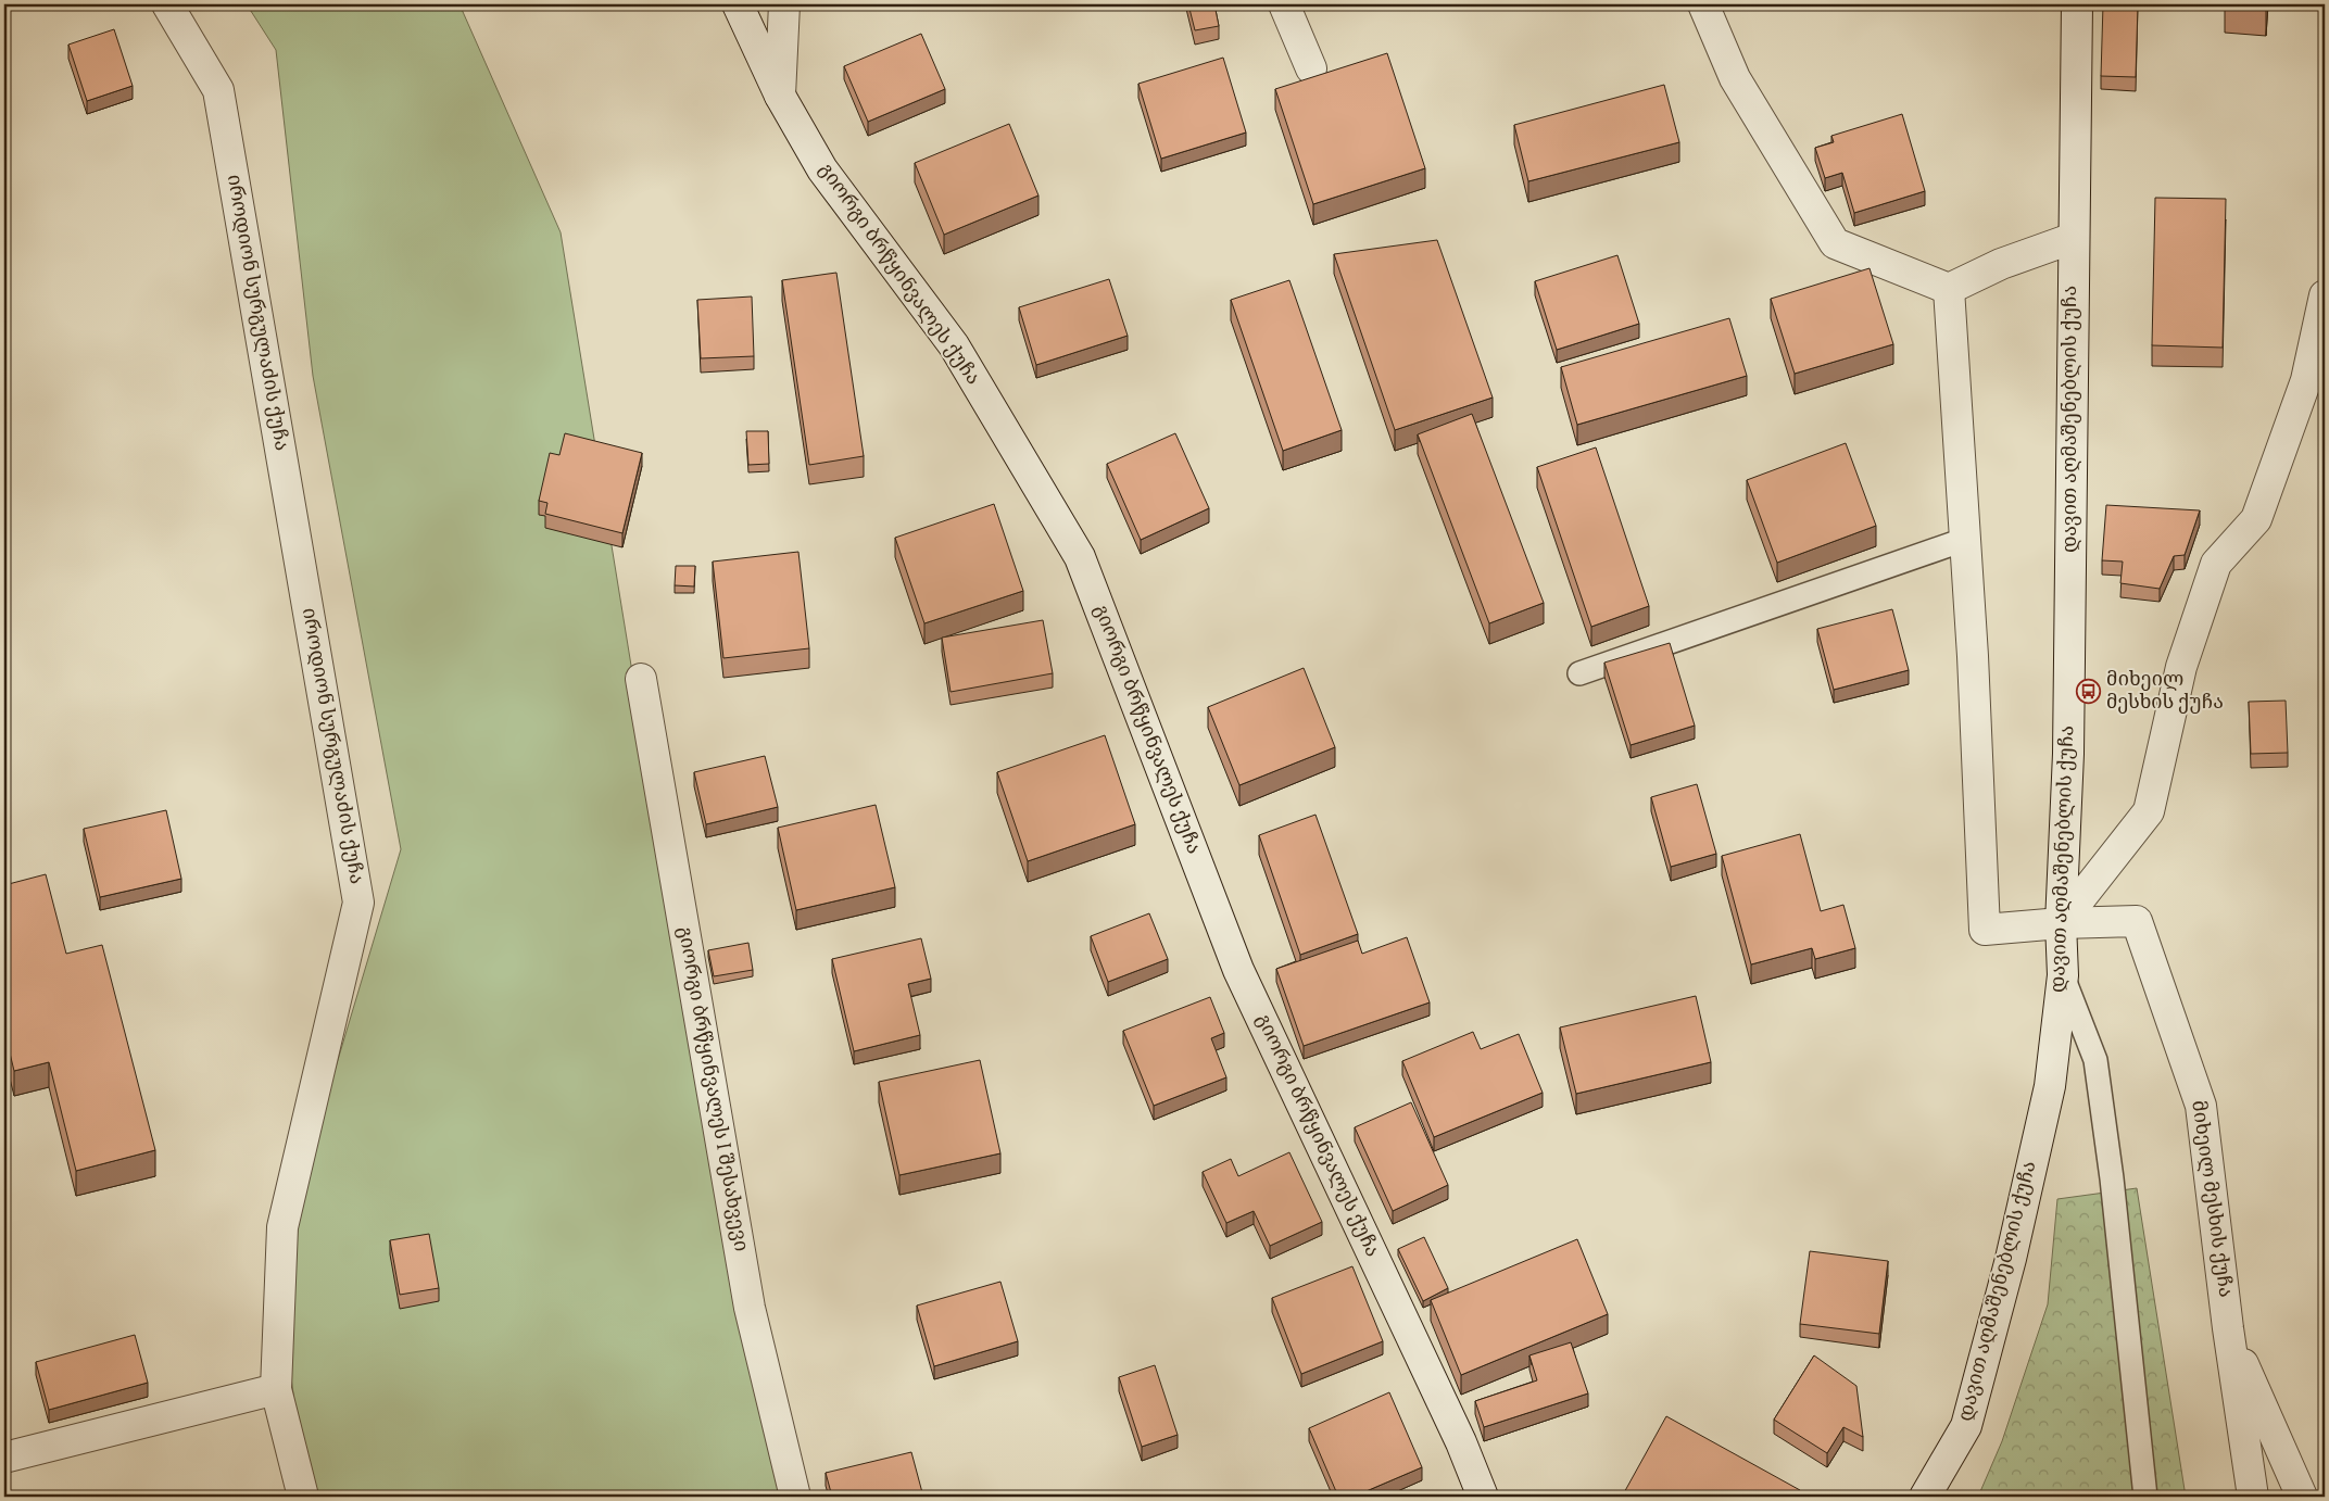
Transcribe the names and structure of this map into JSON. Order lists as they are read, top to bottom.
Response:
{
  "streets": {
    "street": [
      "გიორგი ბრწყინვალეს ქუჩა",
      "იროდიონ სურგულაძის ქუჩა",
      "დავით აღმაშენებლის ქუჩა",
      "გიორგი ბრწყინვალეს I შესახვევი",
      "მიხეილ მესხის ქუჩა"
    ]
  },
  "crossings": [
    ["დავით აღმაშენებლის ქუჩა", "მიხეილ მესხის ქუჩა"]
  ],
  "places": {
    "bus stop": ["მიხეილ მესხის ქუჩა"]
  }
}
